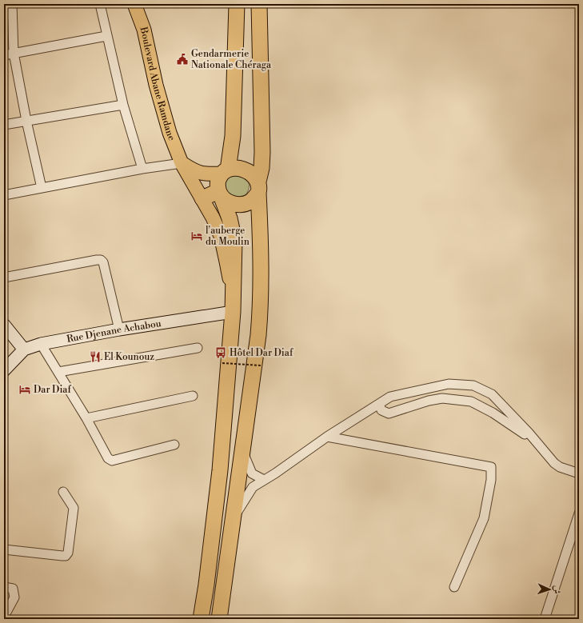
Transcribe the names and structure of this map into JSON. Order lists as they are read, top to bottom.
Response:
{
  "streets": {
    "main road": ["Boulevard Abane Ramdane", "Rue Djenane Achabou"]
  },
  "crossings": [
    ["Boulevard Abane Ramdane", "Rue Djenane Achabou"]
  ],
  "places": {
    "public building": ["Gendarmerie Nationale Chéraga"],
    "hotel": ["l'auberge du Moulin", "Dar Diaf"],
    "bus stop": ["Hôtel Dar Diaf"],
    "restaurant": ["El Kounouz"]
  },
  "north": "right"
}
